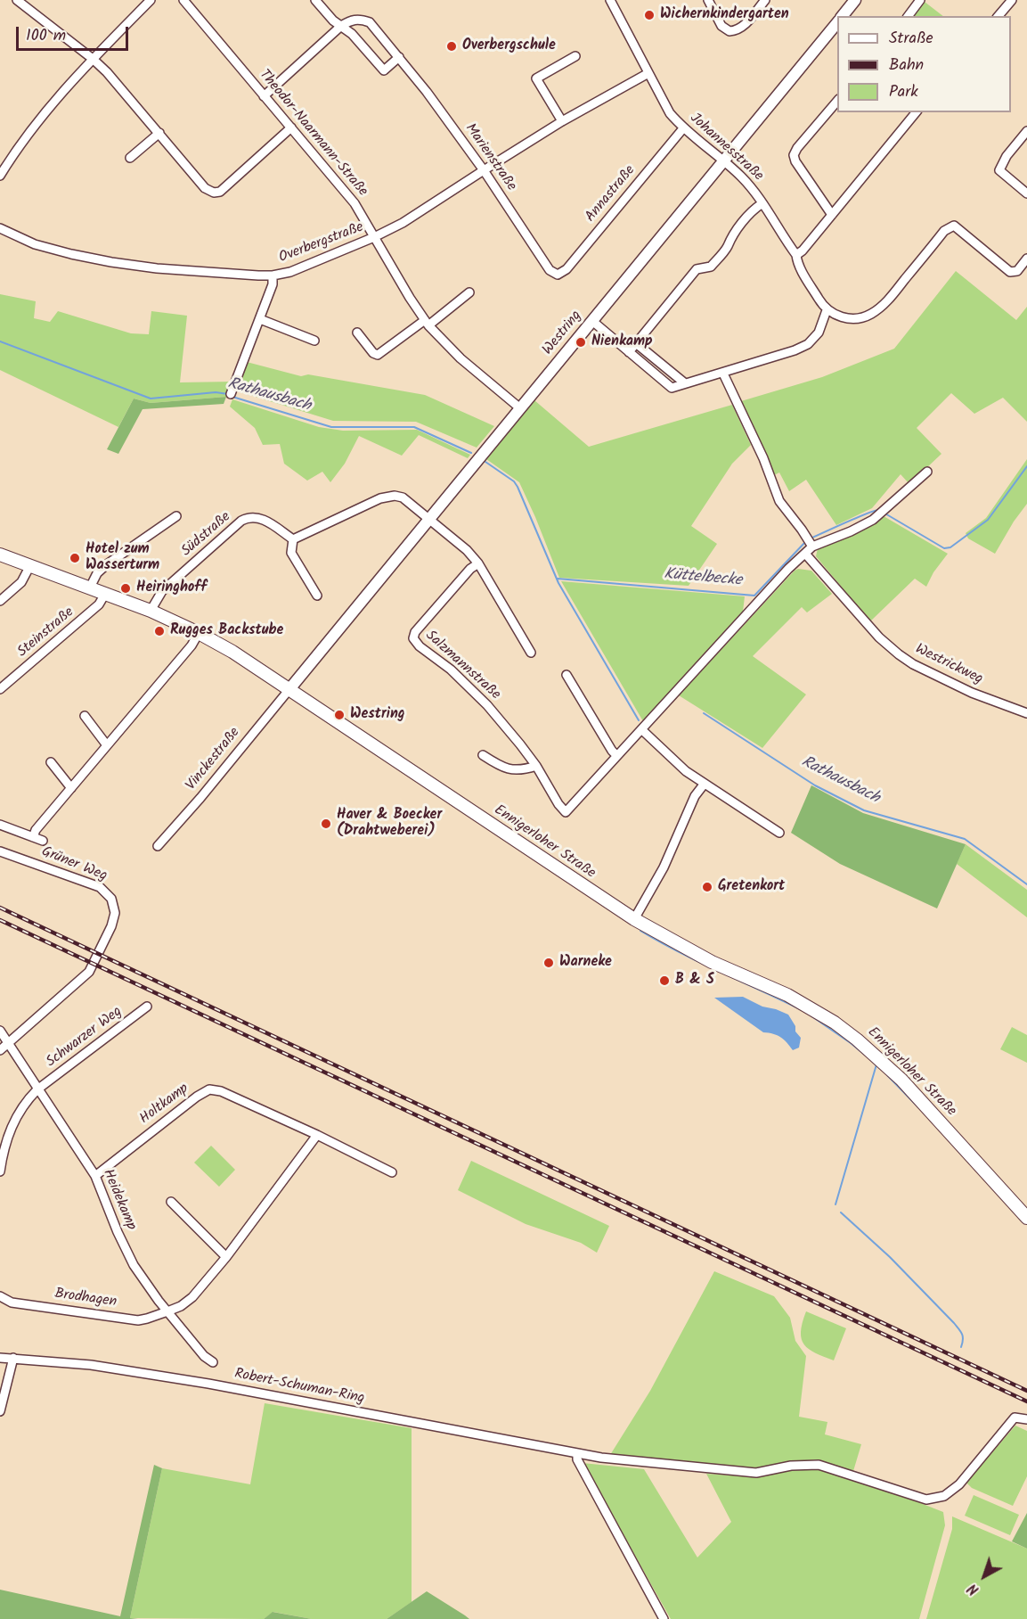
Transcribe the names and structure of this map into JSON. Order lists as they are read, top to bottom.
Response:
{
  "streets": {
    "main road": ["Ennigerloher Straße"],
    "street": [
      "Theodor-Naarmann-Straße",
      "Johannesstraße",
      "Marienstraße",
      "Annastraße",
      "Overbergstraße",
      "Westring",
      "Südstraße",
      "Steinstraße",
      "Westrickweg",
      "Salzmannstraße",
      "Vinckestraße",
      "Grüner Weg",
      "Schwarzer Weg",
      "Holtkamp",
      "Heidekamp",
      "Brodhagen",
      "Robert-Schuman-Ring"
    ]
  },
  "crossings": [
    ["Theodor-Naarmann-Straße", "Overbergstraße"],
    ["Theodor-Naarmann-Straße", "Westring"],
    ["Johannesstraße", "Annastraße"],
    ["Johannesstraße", "Overbergstraße"],
    ["Johannesstraße", "Westring"],
    ["Marienstraße", "Annastraße"],
    ["Marienstraße", "Overbergstraße"],
    ["Westring", "Vinckestraße"],
    ["Westring", "Ennigerloher Straße"],
    ["Südstraße", "Ennigerloher Straße"],
    ["Steinstraße", "Ennigerloher Straße"],
    ["Vinckestraße", "Ennigerloher Straße"],
    ["Grüner Weg", "Heidekamp"],
    ["Schwarzer Weg", "Heidekamp"],
    ["Holtkamp", "Heidekamp"],
    ["Heidekamp", "Brodhagen"]
  ],
  "water": ["Rathausbach", "Küttelbecke"],
  "places": [
    "Wichernkindergarten",
    "Overbergschule",
    "Nienkamp",
    "Hotel zum Wasserturm",
    "Heiringhoff",
    "Rugges Backstube",
    "Westring",
    "Haver & Boecker (Drahtweberei)",
    "Gretenkort",
    "Warneke",
    "B & S"
  ],
  "legend": ["Straße", "Bahn", "Park"],
  "scale_bar": "100 m",
  "north": "bottom left"
}
